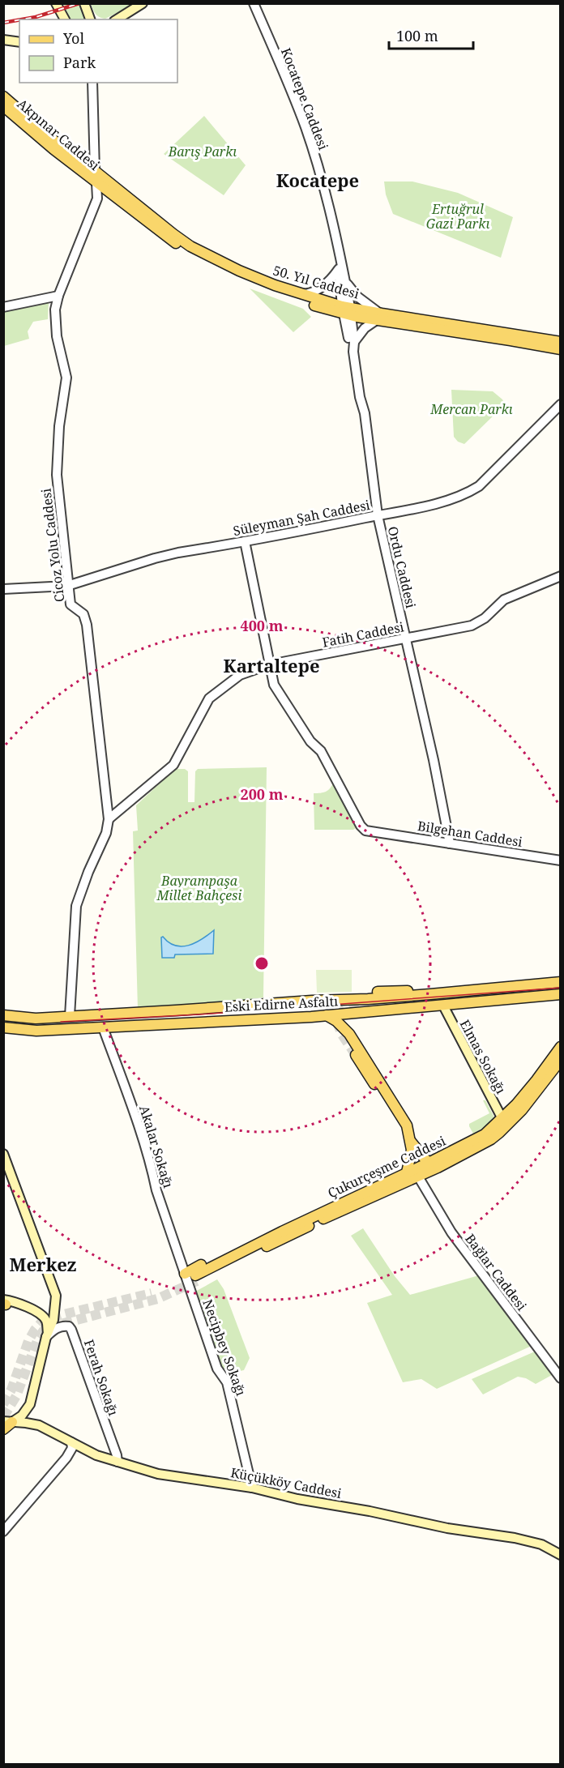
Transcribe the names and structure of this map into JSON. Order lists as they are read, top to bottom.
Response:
{
  "streets": {
    "main road": [
      "Akpınar Caddesi",
      "50. Yıl Caddesi",
      "Eski Edirne Asfaltı",
      "Elmas Sokağı",
      "Çukurçeşme Caddesi",
      "Küçükköy Caddesi"
    ],
    "street": [
      "Kocatepe Caddesi",
      "Süleyman Şah Caddesi",
      "Cicoz Yolu Caddesi",
      "Ordu Caddesi",
      "Fatih Caddesi",
      "Bilgehan Caddesi",
      "Akalar Sokağı",
      "Bağlar Caddesi",
      "Necipbey Sokağı",
      "Ferah Sokağı"
    ]
  },
  "crossings": [
    ["Kocatepe Caddesi", "50. Yıl Caddesi"],
    ["Kocatepe Caddesi", "Ordu Caddesi"],
    ["Akpınar Caddesi", "50. Yıl Caddesi"],
    ["Akpınar Caddesi", "Cicoz Yolu Caddesi"],
    ["50. Yıl Caddesi", "Cicoz Yolu Caddesi"],
    ["50. Yıl Caddesi", "Ordu Caddesi"],
    ["Süleyman Şah Caddesi", "Cicoz Yolu Caddesi"],
    ["Süleyman Şah Caddesi", "Ordu Caddesi"],
    ["Cicoz Yolu Caddesi", "Fatih Caddesi"],
    ["Cicoz Yolu Caddesi", "Eski Edirne Asfaltı"],
    ["Ordu Caddesi", "Fatih Caddesi"],
    ["Ordu Caddesi", "Bilgehan Caddesi"],
    ["Fatih Caddesi", "Bilgehan Caddesi"],
    ["Eski Edirne Asfaltı", "Elmas Sokağı"],
    ["Eski Edirne Asfaltı", "Akalar Sokağı"],
    ["Elmas Sokağı", "Çukurçeşme Caddesi"],
    ["Akalar Sokağı", "Necipbey Sokağı"],
    ["Çukurçeşme Caddesi", "Bağlar Caddesi"],
    ["Necipbey Sokağı", "Küçükköy Caddesi"],
    ["Ferah Sokağı", "Küçükköy Caddesi"]
  ],
  "districts": ["Kocatepe", "Kartaltepe", "Merkez"],
  "parks": [
    "Barış Parkı",
    "Ertuğrul Gazi Parkı",
    "Mercan Parkı",
    "Bayrampaşa Millet Bahçesi"
  ],
  "legend": ["Yol", "Park"],
  "scale_bar": "100 m",
  "rings": ["400 m", "200 m"]
}
